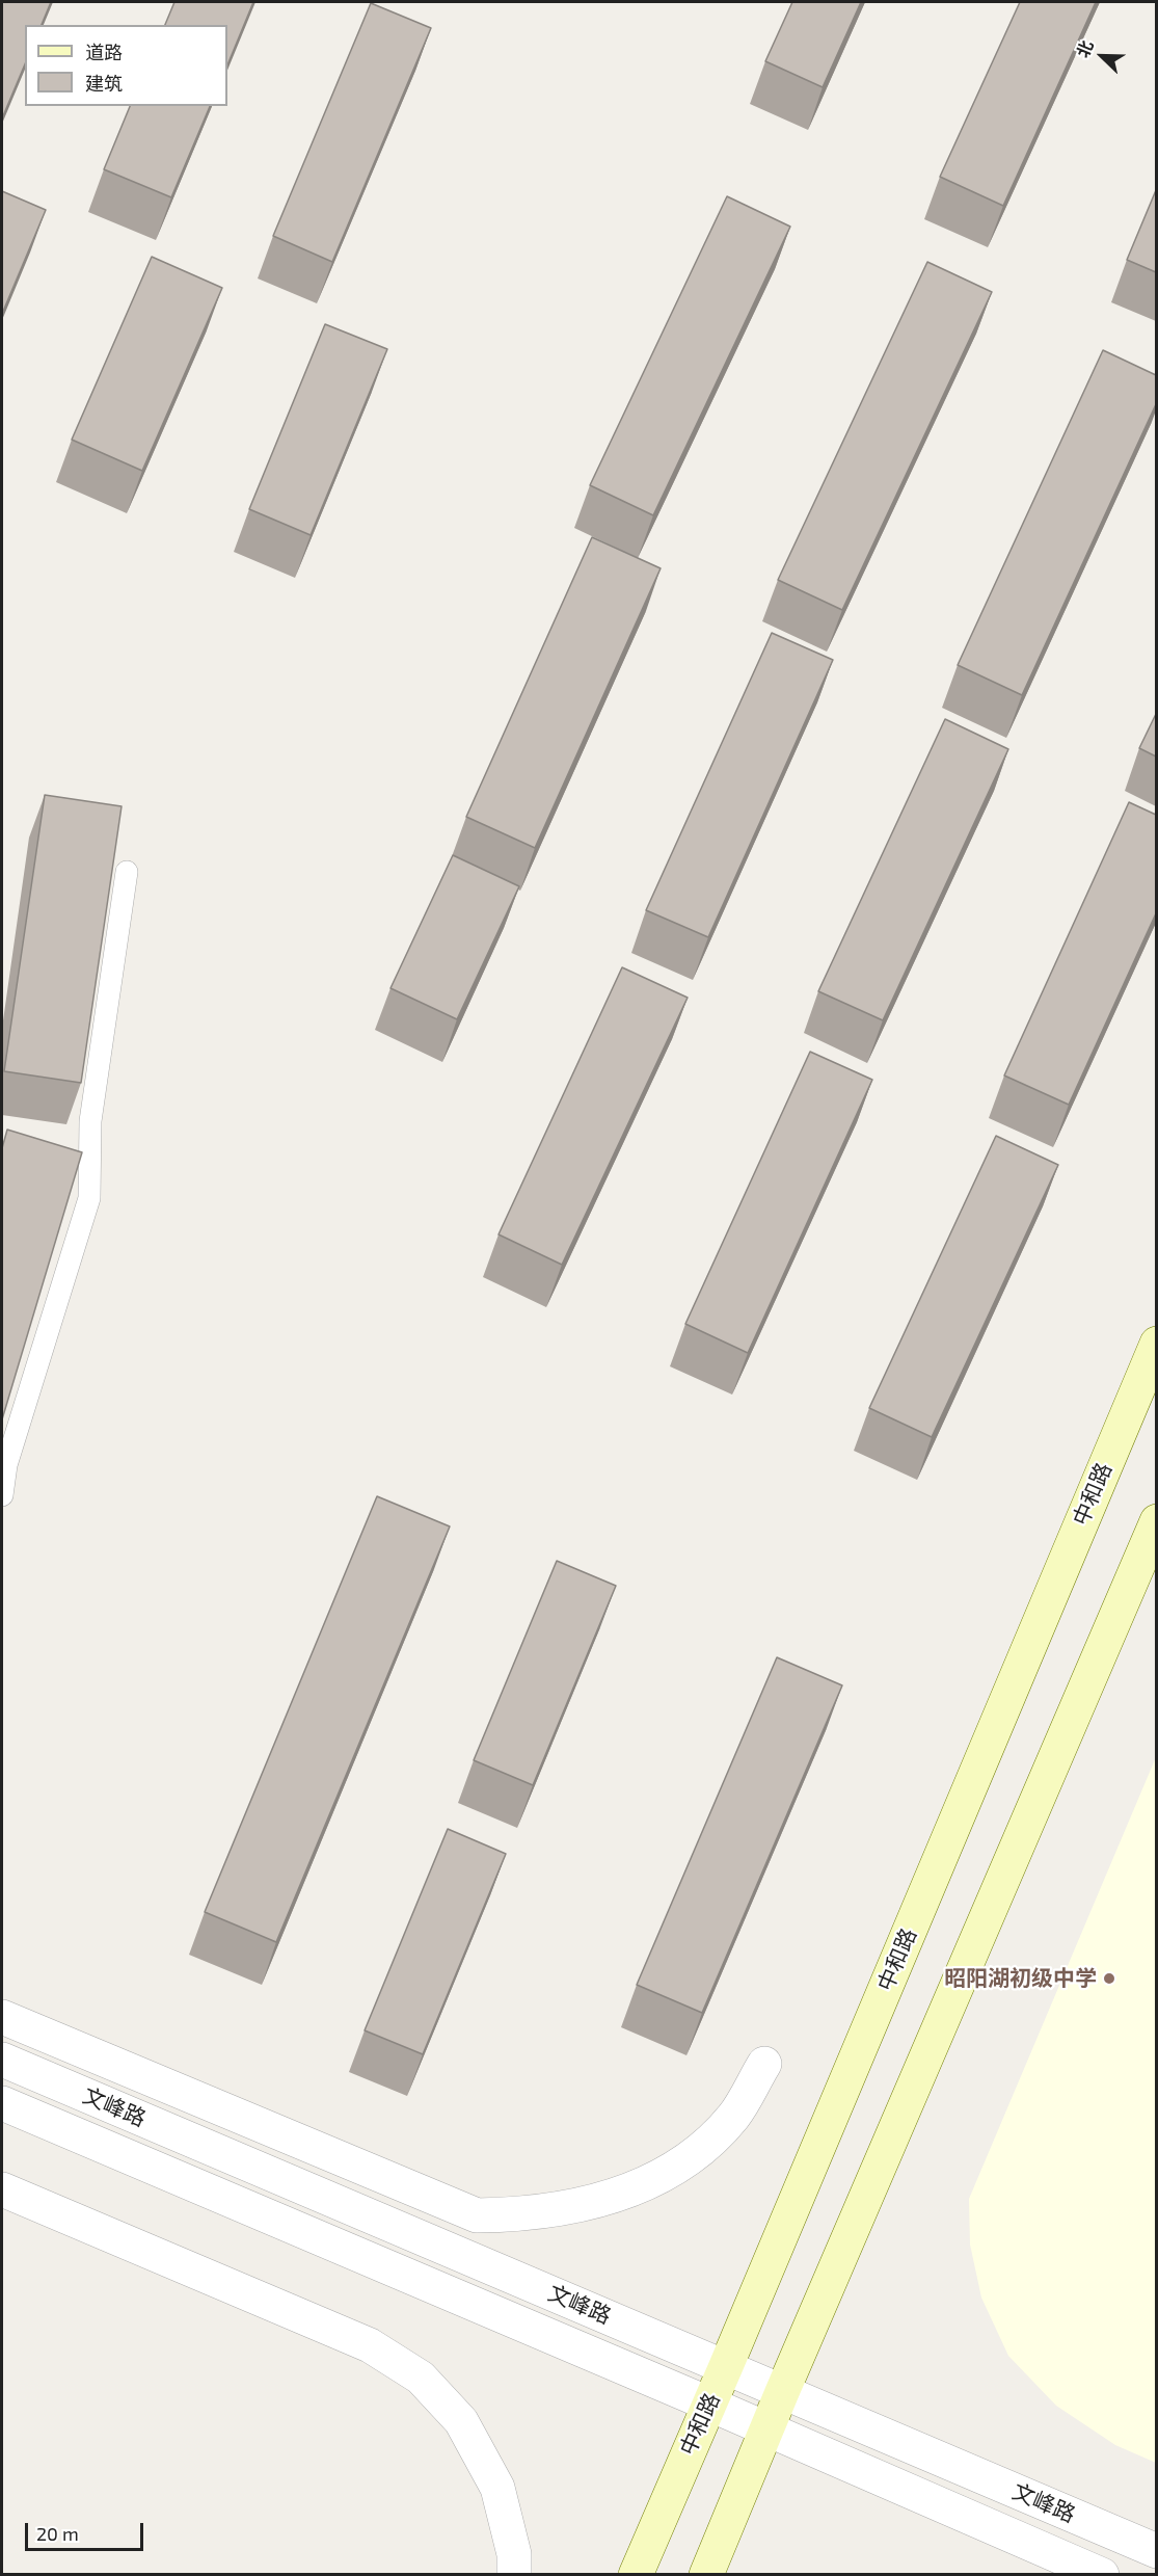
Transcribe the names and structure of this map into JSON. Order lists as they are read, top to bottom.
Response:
{
  "streets": {
    "main road": ["中和路"],
    "street": ["文峰路"]
  },
  "crossings": [
    ["中和路", "文峰路"]
  ],
  "places": ["昭阳湖初级中学"],
  "legend": ["道路", "建筑"],
  "scale_bar": "20 m",
  "north": "top left"
}
